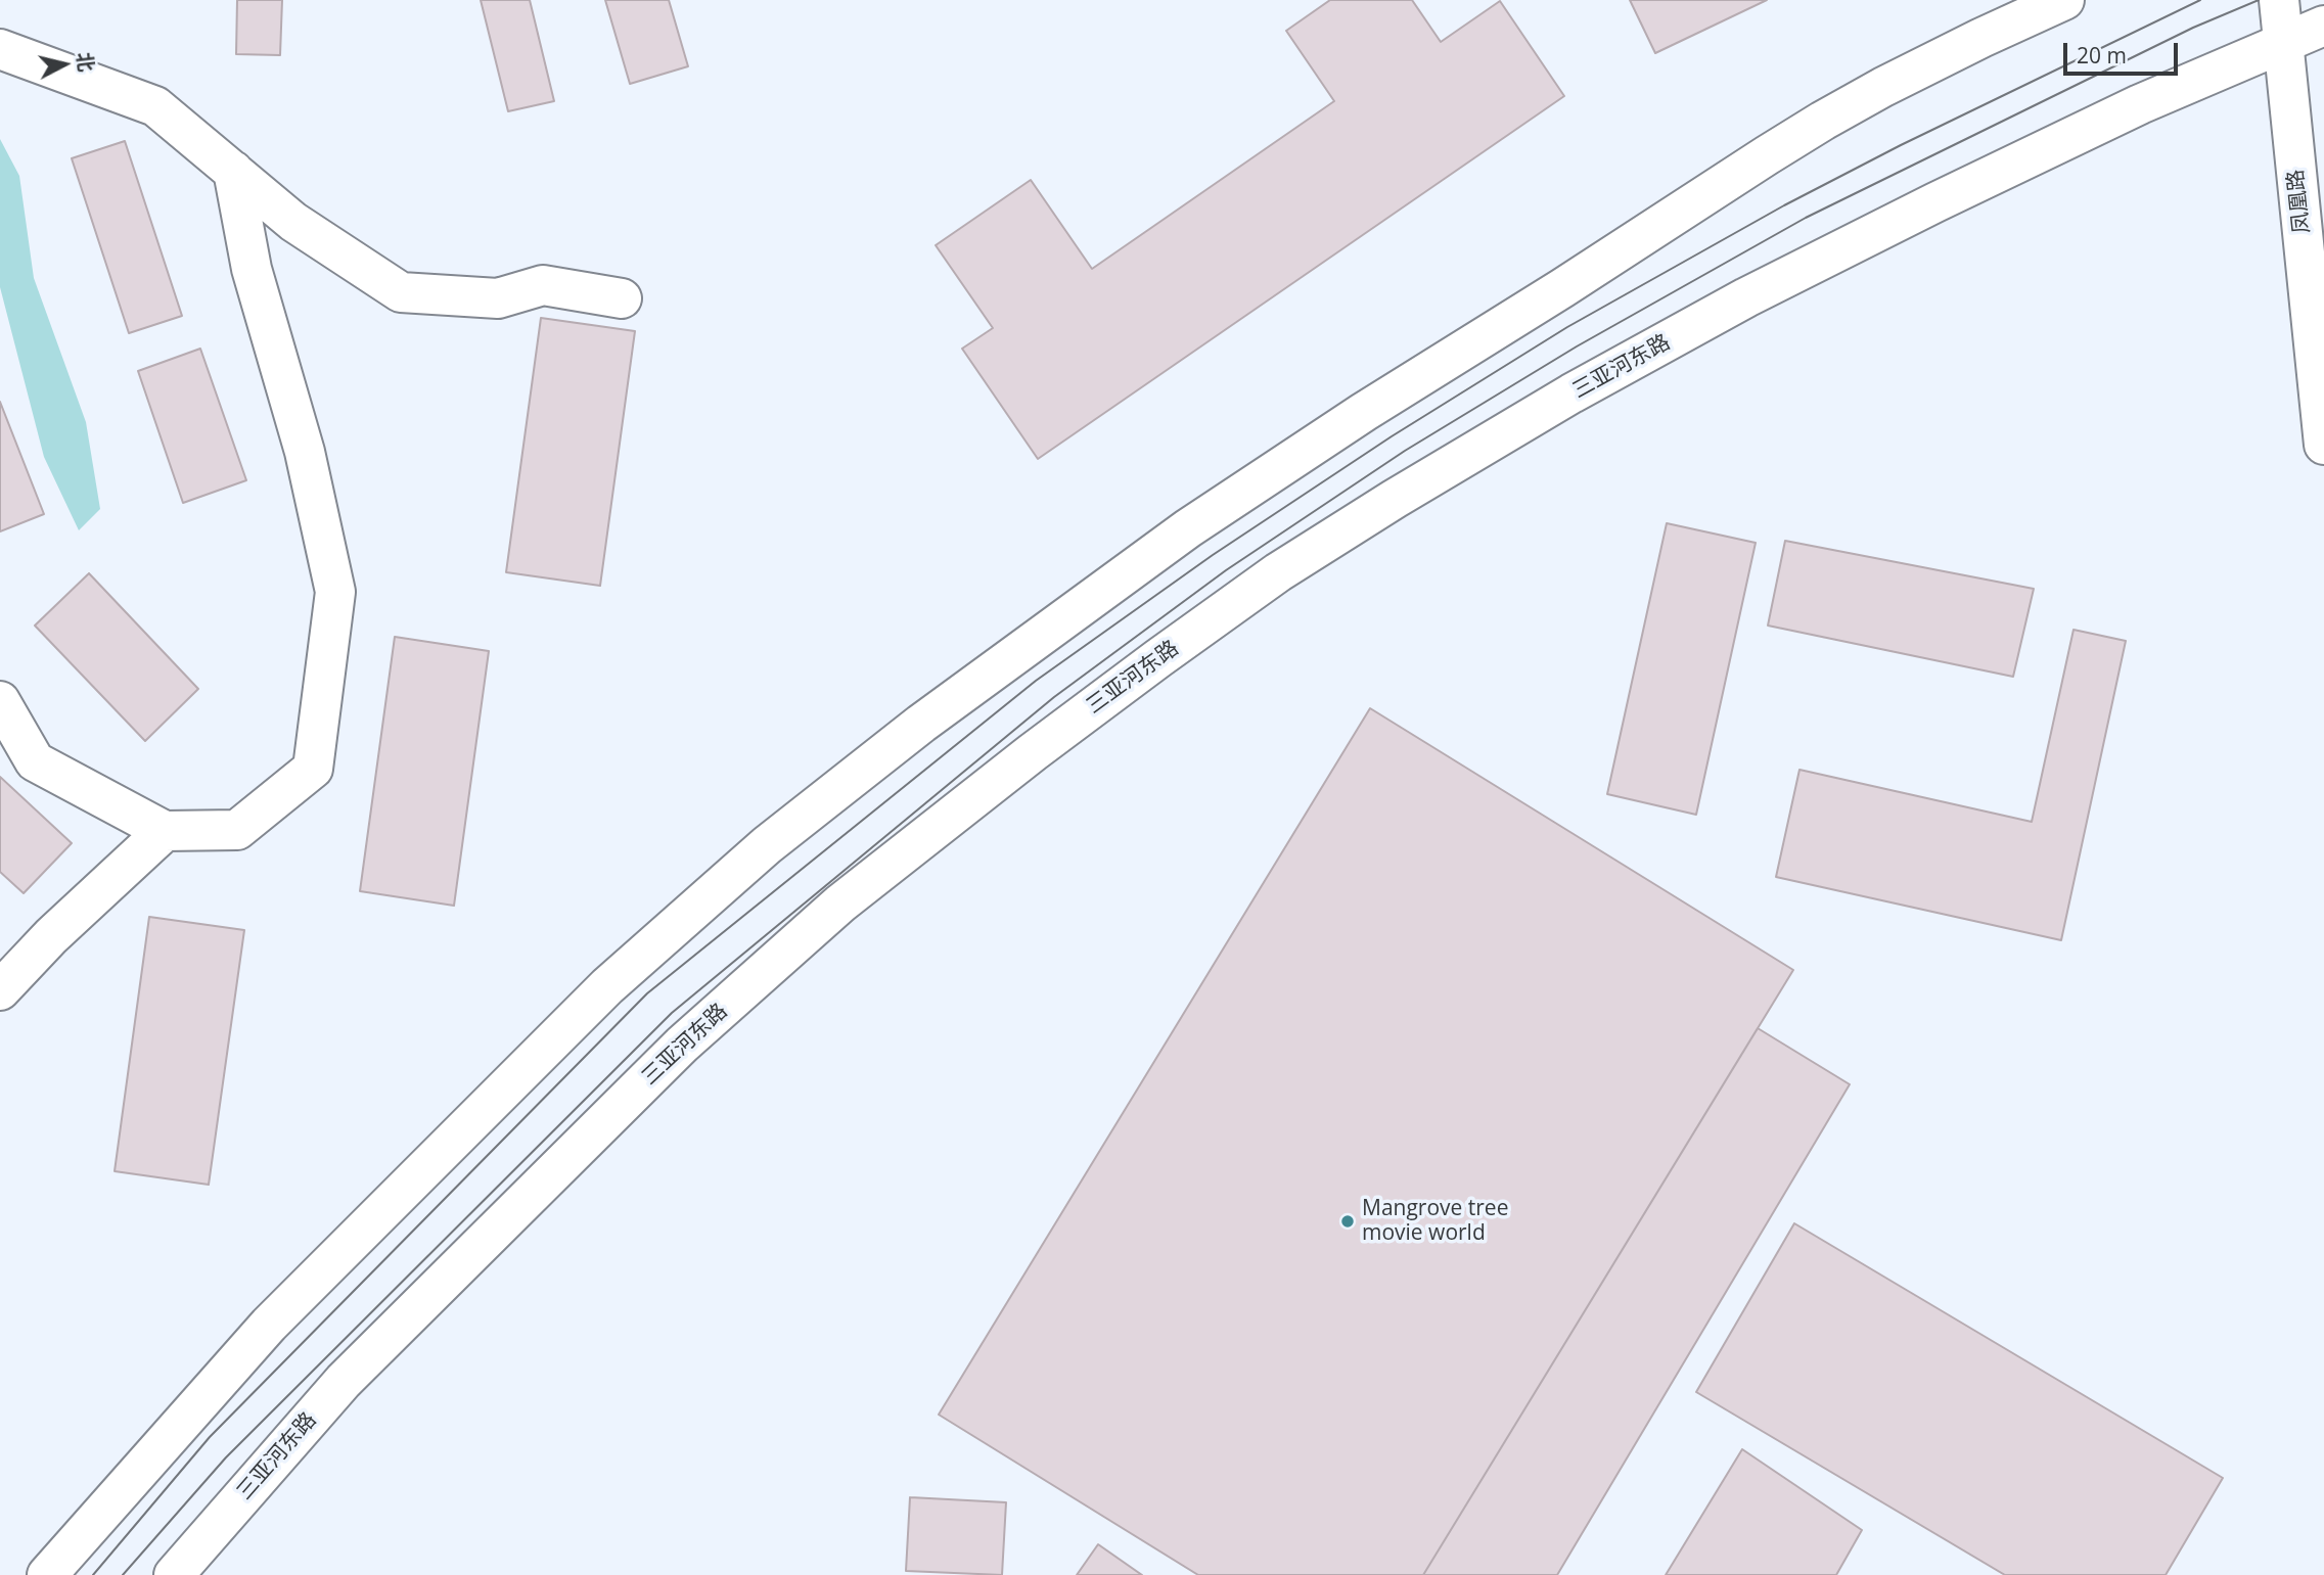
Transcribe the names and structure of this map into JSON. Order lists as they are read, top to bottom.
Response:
{
  "streets": {
    "main road": ["凤凰路", "三亚河东路"]
  },
  "crossings": [
    ["凤凰路", "三亚河东路"]
  ],
  "places": ["Mangrove tree movie world"],
  "scale_bar": "20 m",
  "north": "right"
}
